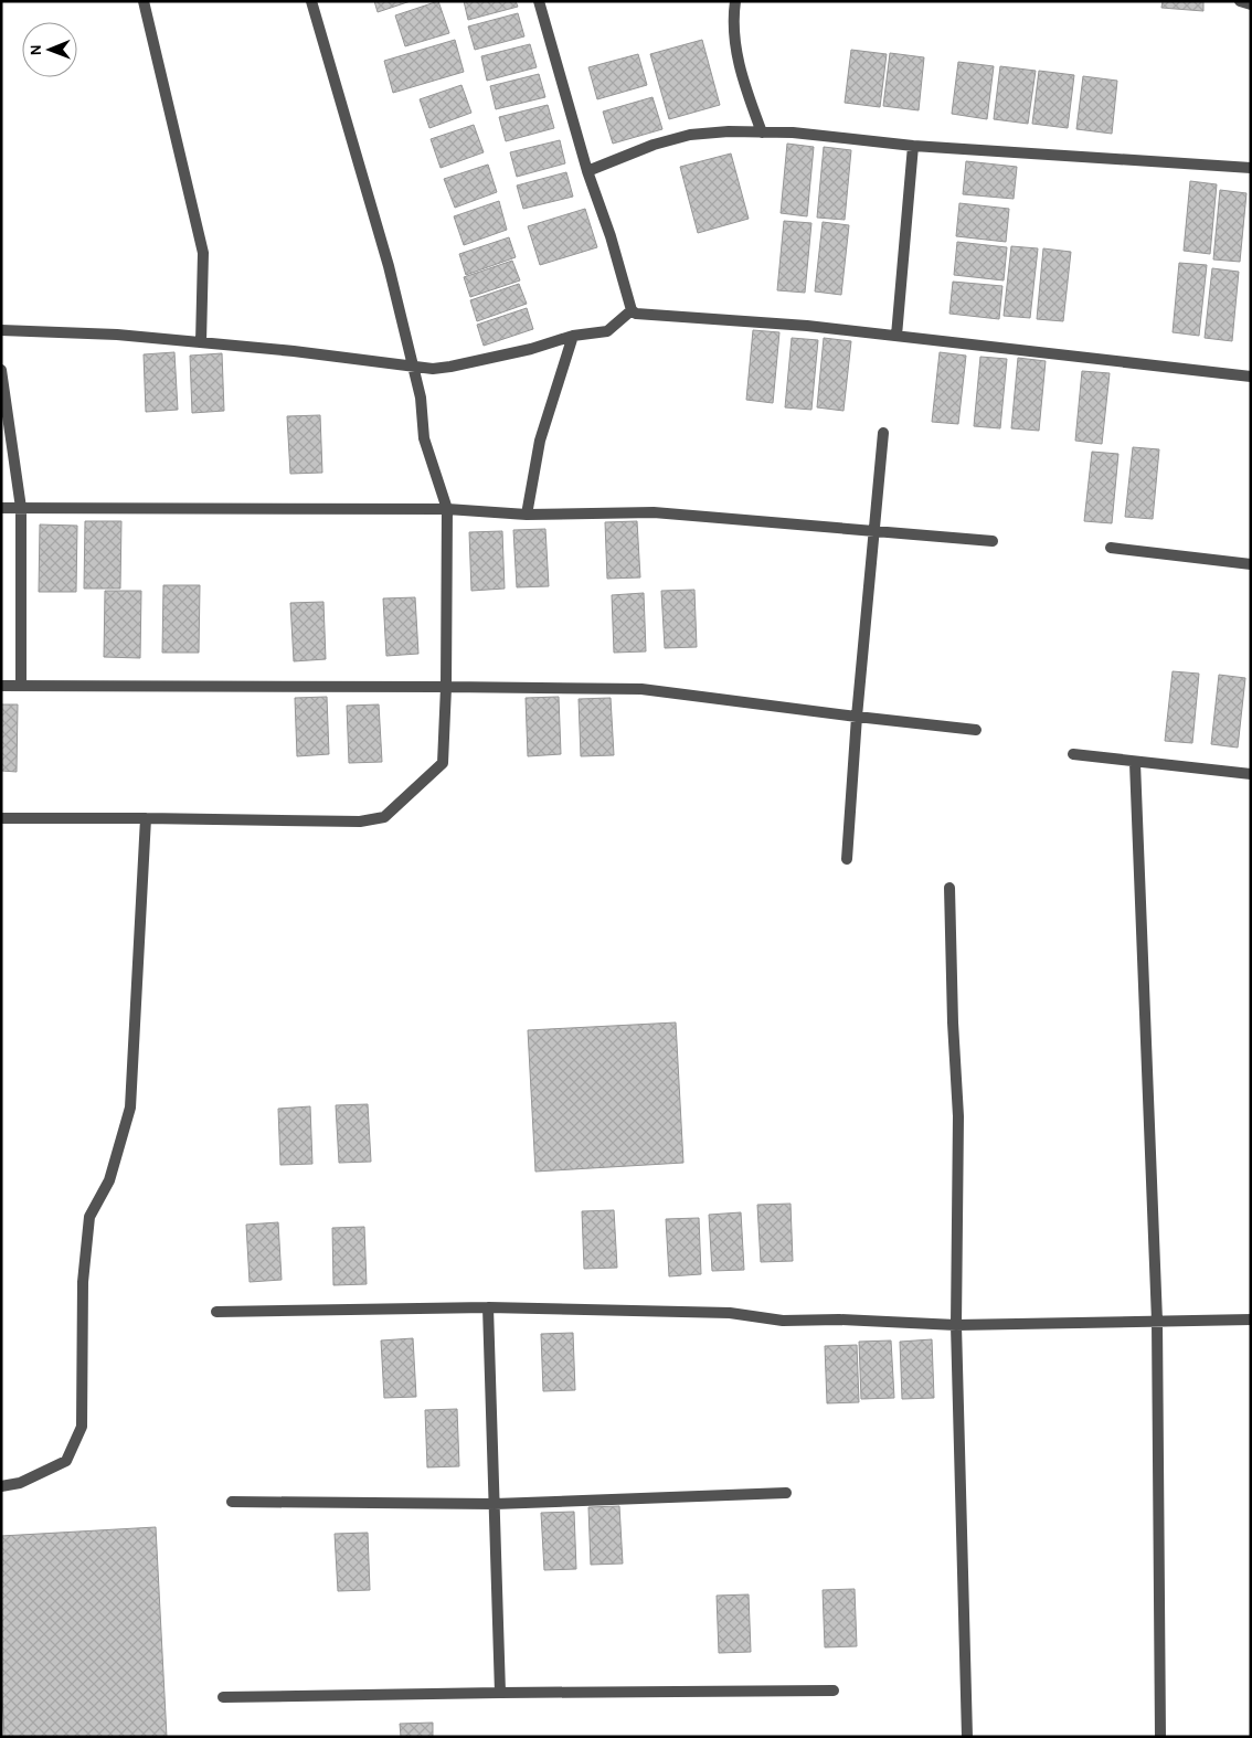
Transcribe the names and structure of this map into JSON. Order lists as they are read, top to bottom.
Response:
{
  "north": "left"
}
